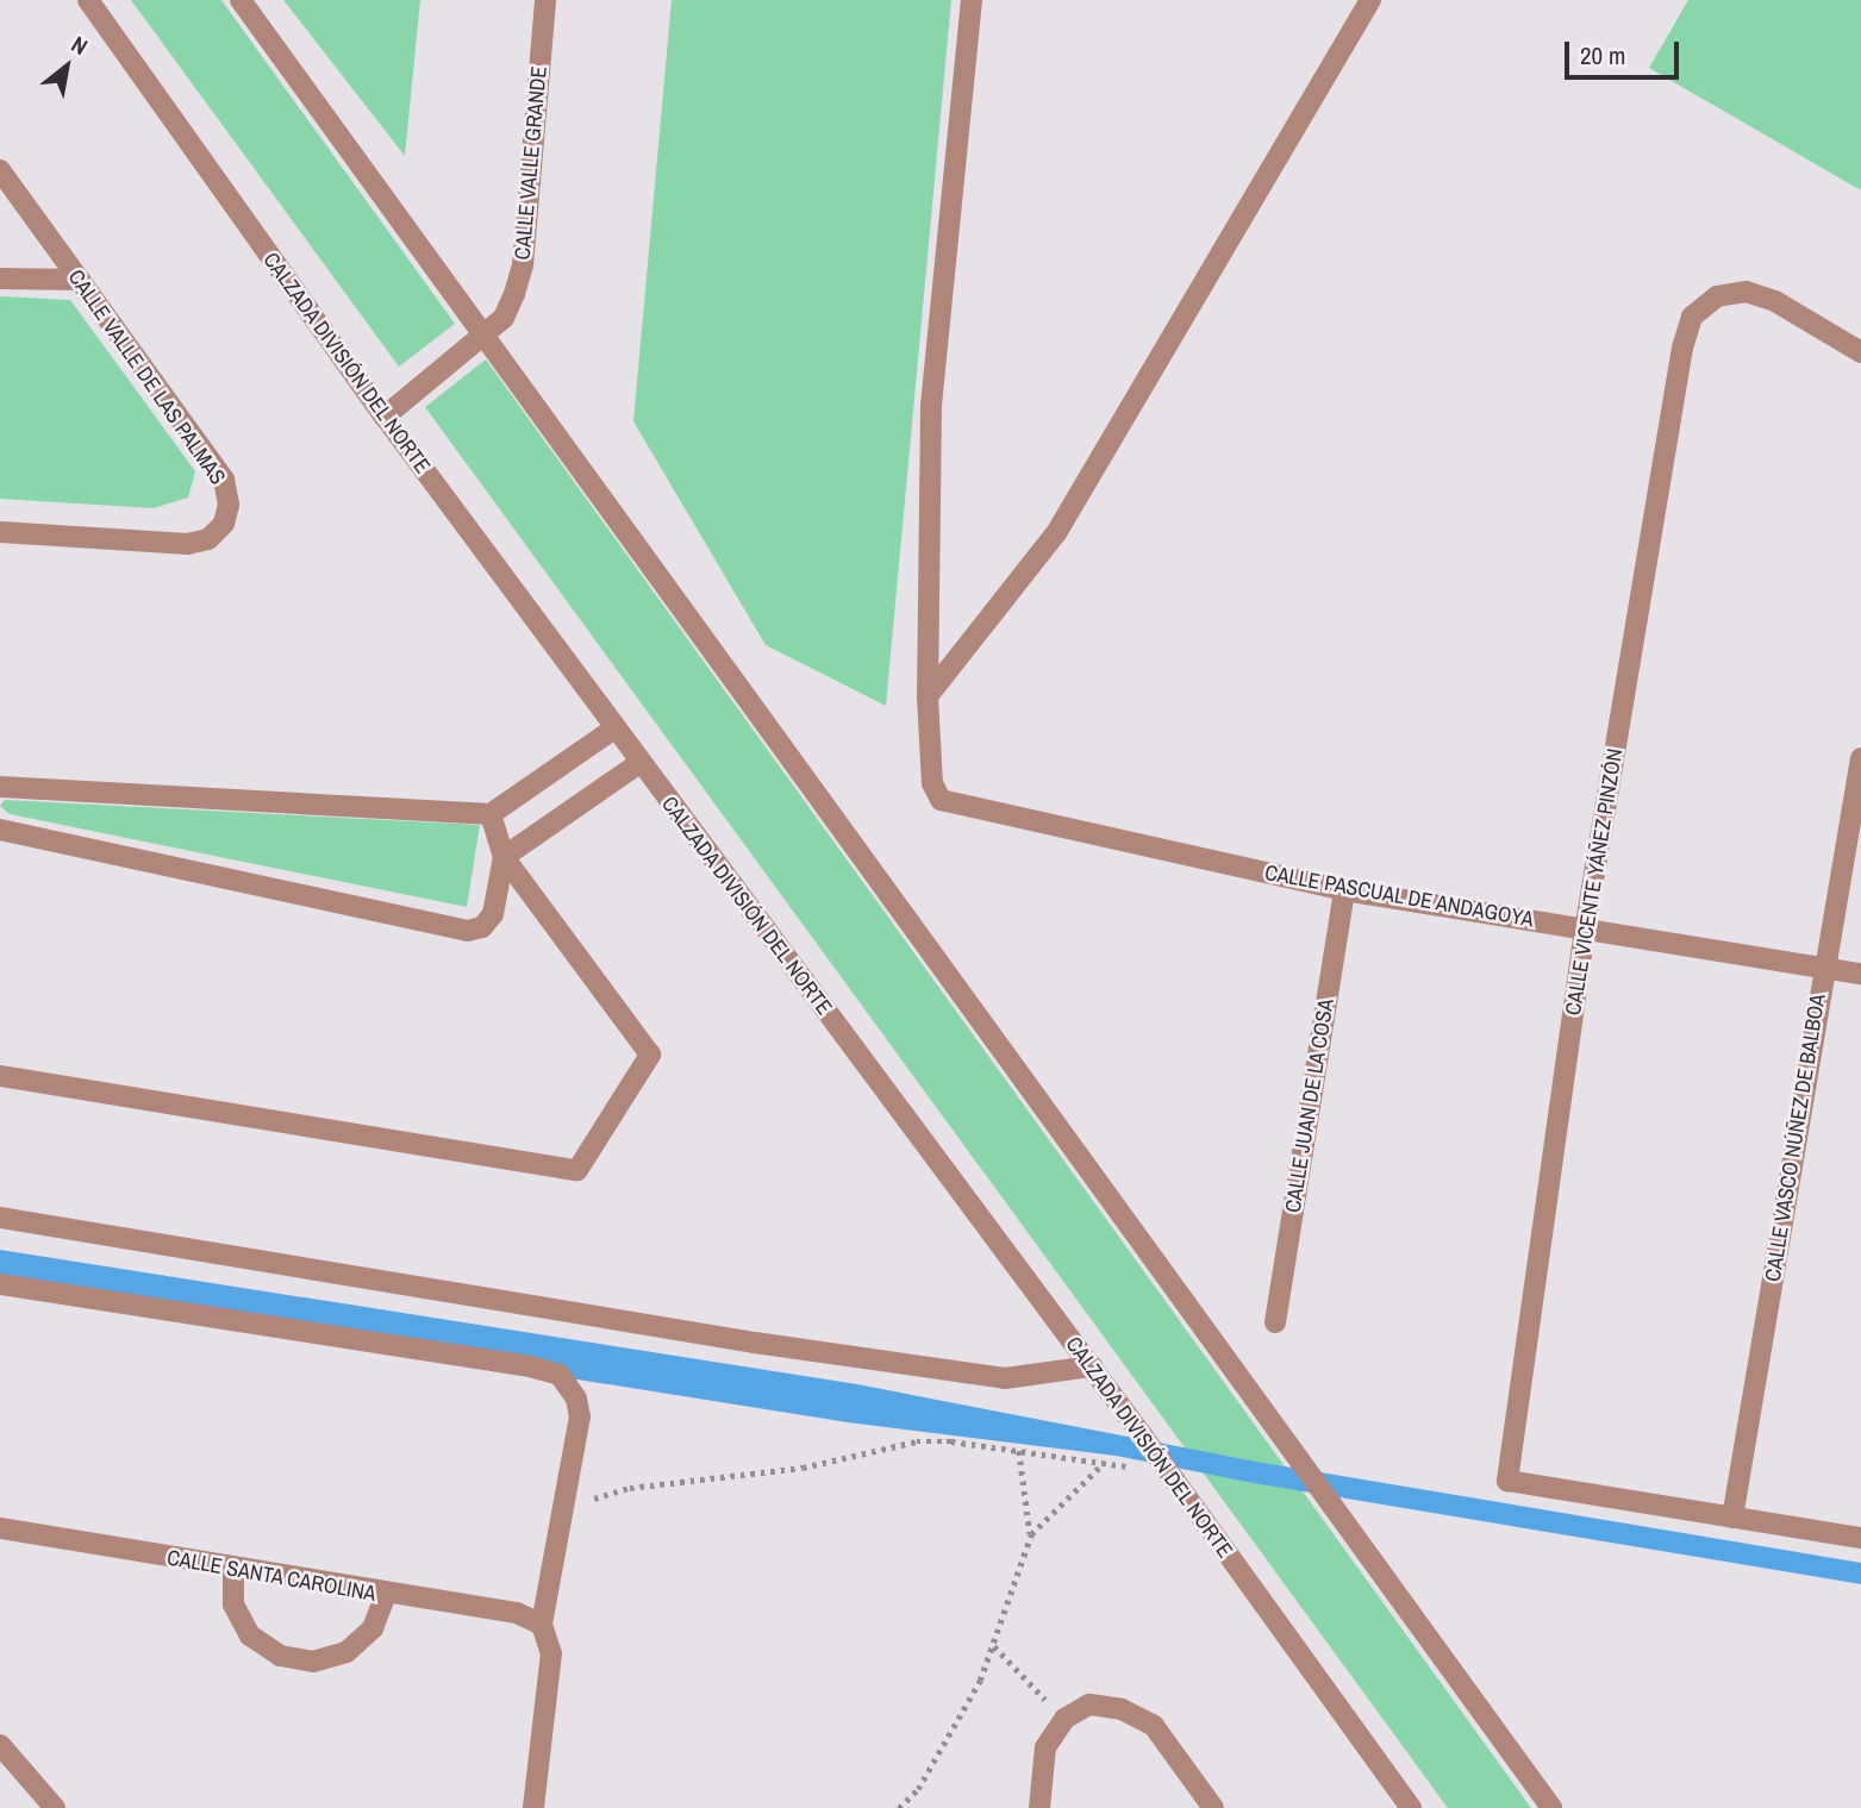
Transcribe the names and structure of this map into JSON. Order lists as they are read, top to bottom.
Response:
{
  "streets": {
    "street": [
      "CALLE VALLE GRANDE",
      "CALZADA DIVISIÓN DEL NORTE",
      "CALLE VALLE DE LAS PALMAS",
      "CALLE VICENTE YÁÑEZ PINZÓN",
      "CALLE PASCUAL DE ANDAGOYA",
      "CALLE JUAN DE LA COSA",
      "CALLE VASCO NÚÑEZ DE BALBOA",
      "CALLE SANTA CAROLINA"
    ]
  },
  "crossings": [
    ["CALLE VALLE GRANDE", "CALZADA DIVISIÓN DEL NORTE"],
    ["CALLE VICENTE YÁÑEZ PINZÓN", "CALLE PASCUAL DE ANDAGOYA"],
    ["CALLE VICENTE YÁÑEZ PINZÓN", "CALLE VASCO NÚÑEZ DE BALBOA"],
    ["CALLE PASCUAL DE ANDAGOYA", "CALLE JUAN DE LA COSA"],
    ["CALLE PASCUAL DE ANDAGOYA", "CALLE VASCO NÚÑEZ DE BALBOA"]
  ],
  "scale_bar": "20 m",
  "north": "top right"
}
